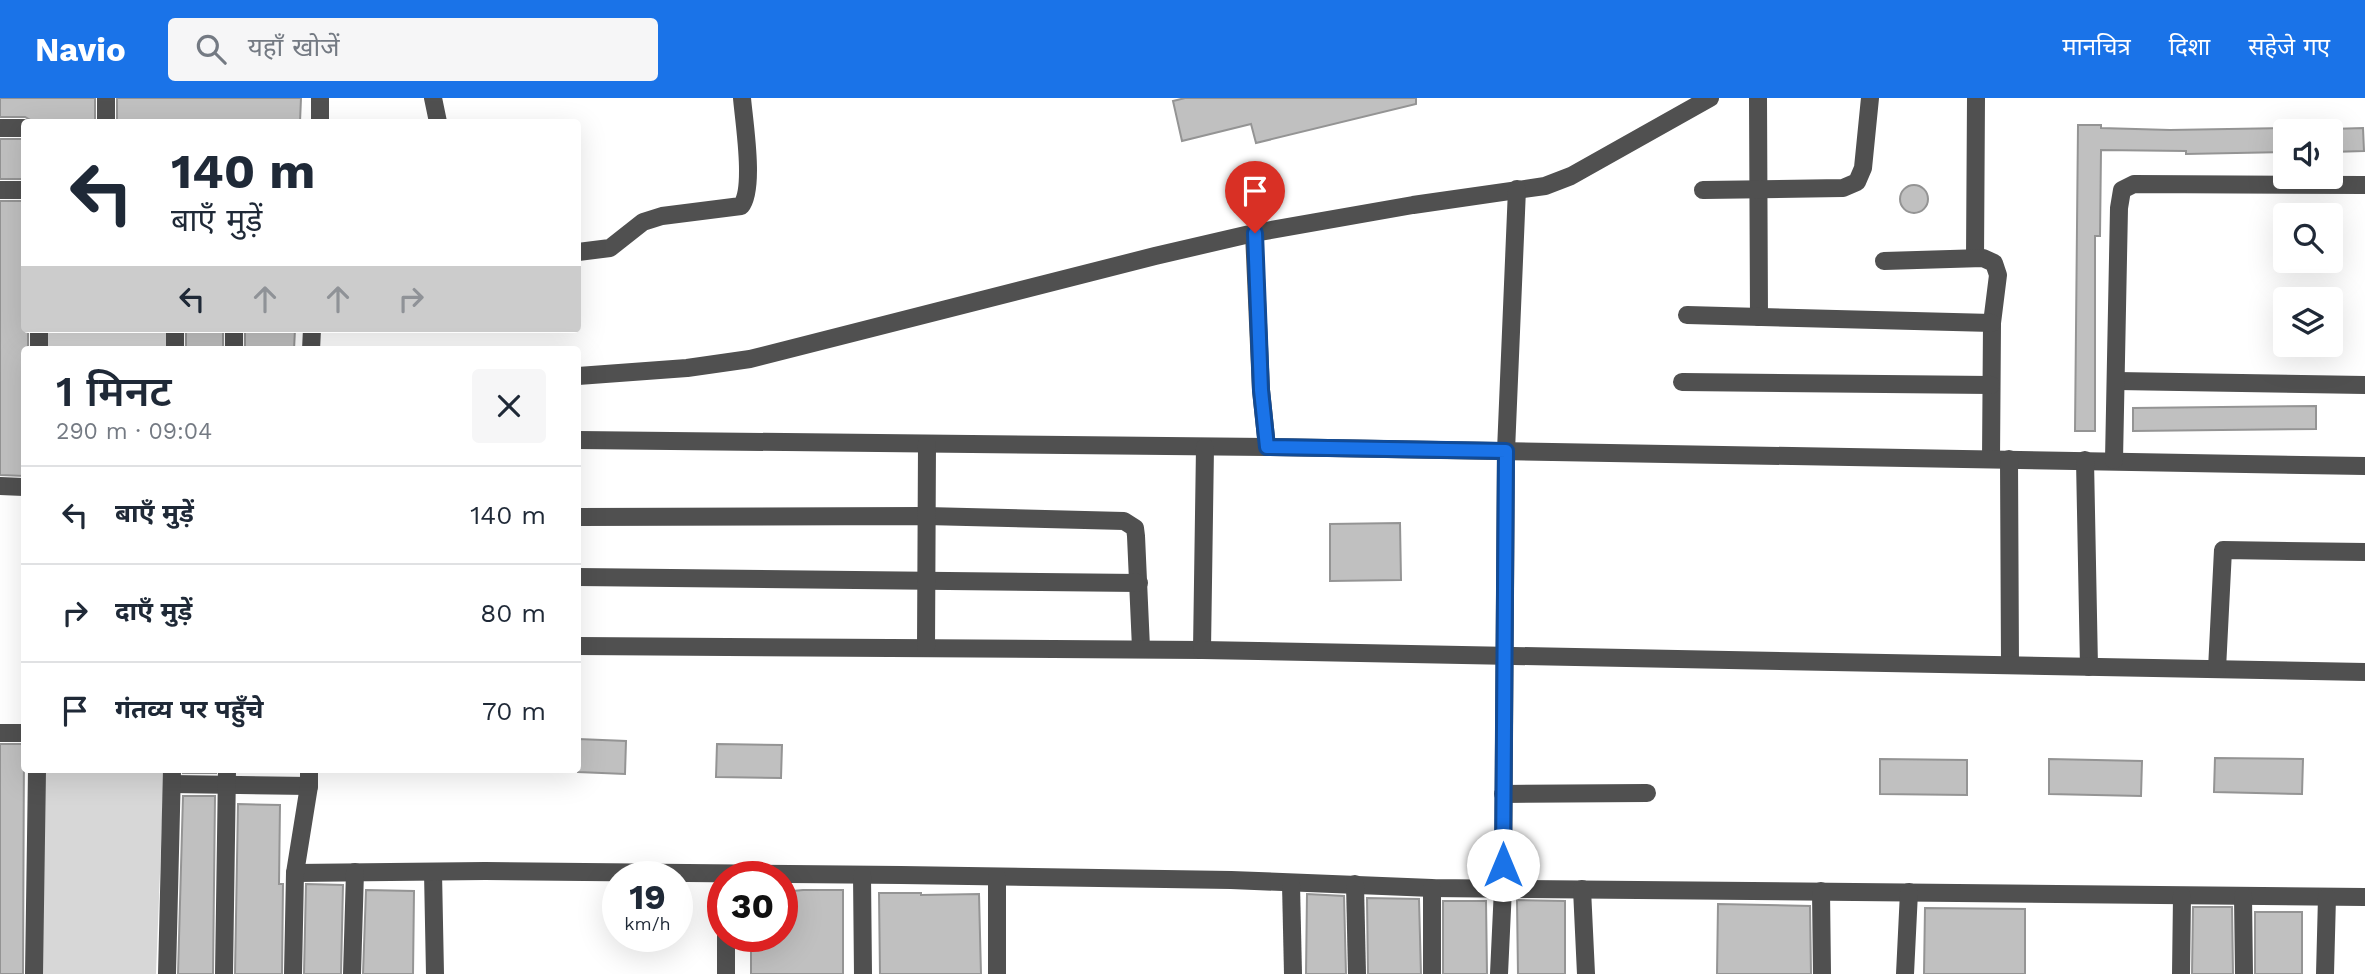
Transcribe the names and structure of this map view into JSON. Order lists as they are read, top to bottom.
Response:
{
  "page": {
    "header": "Navio",
    "search": "यहाँ खोजें",
    "nav": ["मानचित्र", "दिशा", "सहेजे गए"],
    "turn": ["140 m", "बाएँ मुड़ें"],
    "heading": ["1 मिनट", "290 m · 09:04"],
    "list": [
      {
        "name": "बाएँ मुड़ें",
        "value": "140 m"
      },
      {
        "name": "दाएँ मुड़ें",
        "value": "80 m"
      },
      {
        "name": "गंतव्य पर पहुँचे",
        "value": "70 m"
      }
    ],
    "speed": "19 km/h",
    "limit": "30"
  }
}
